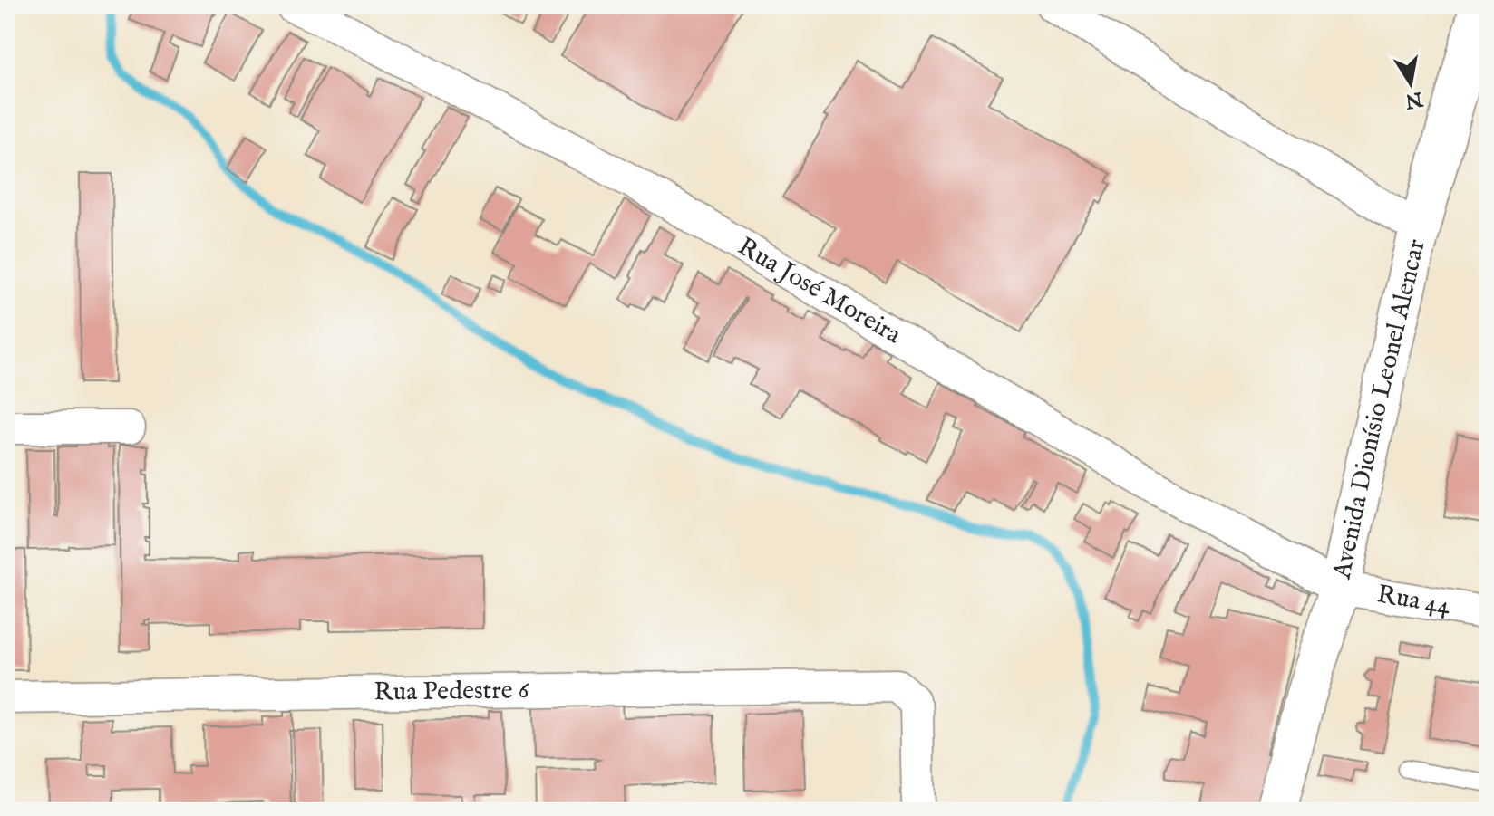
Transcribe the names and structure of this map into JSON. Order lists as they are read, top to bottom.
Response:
{
  "streets": {
    "street": [
      "Rua José Moreira",
      "Avenida Dionísio Leonel Alencar",
      "Rua 44",
      "Rua Pedestre 6"
    ]
  },
  "crossings": [
    ["Rua José Moreira", "Avenida Dionísio Leonel Alencar"],
    ["Rua José Moreira", "Rua 44"],
    ["Avenida Dionísio Leonel Alencar", "Rua 44"]
  ],
  "north": "bottom"
}
